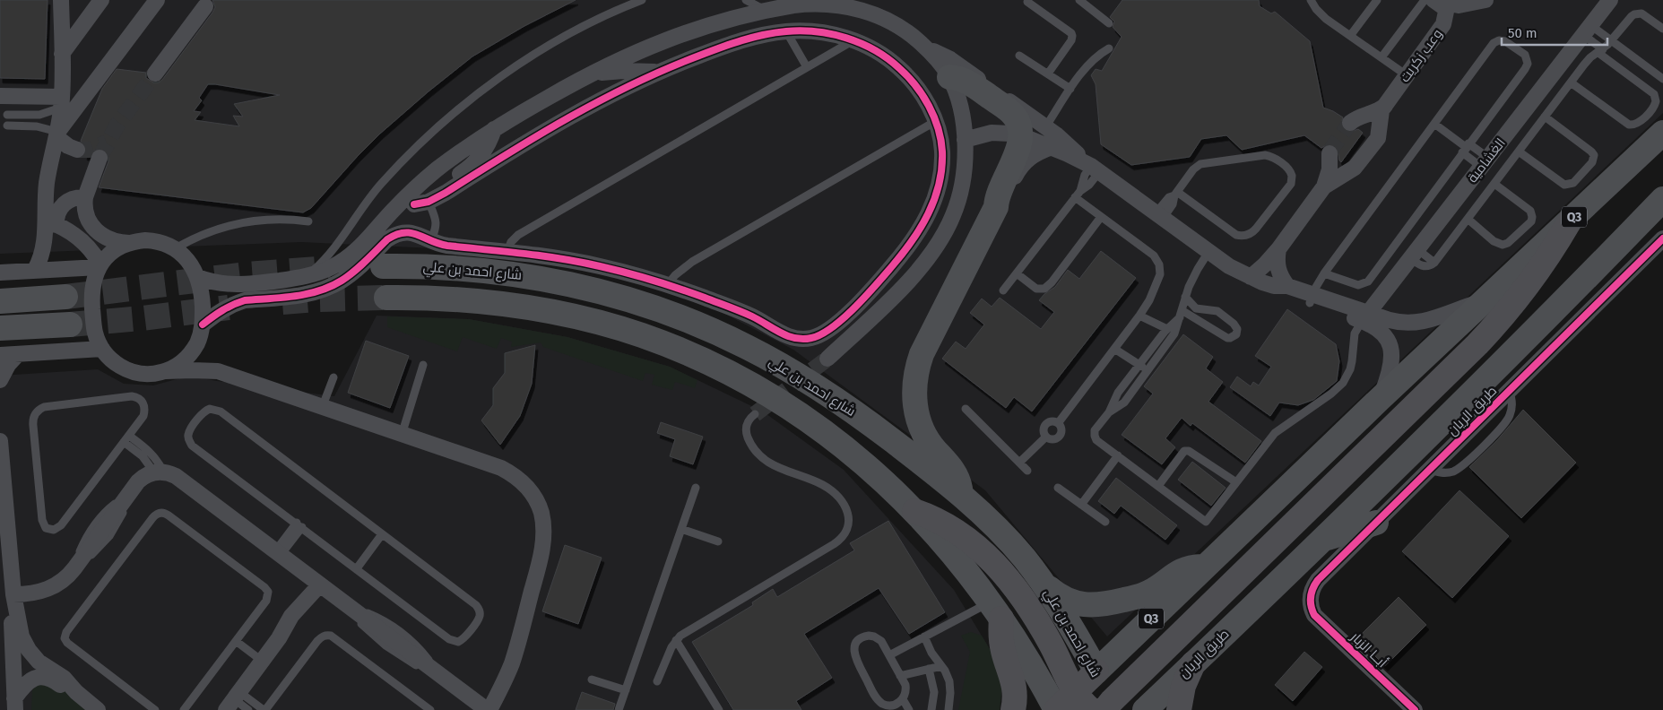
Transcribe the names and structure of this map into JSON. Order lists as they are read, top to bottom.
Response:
{
  "streets": {
    "highway": ["Q3", "شارع احمد بن علي"],
    "main road": ["طريق الريان"],
    "street": ["وعب زكريت", "الغشامية", "أبــا الزبار"]
  },
  "crossings": [
    ["Q3", "شارع احمد بن علي"],
    ["طريق الريان", "أبــا الزبار"]
  ],
  "scale_bar": "50 m"
}
